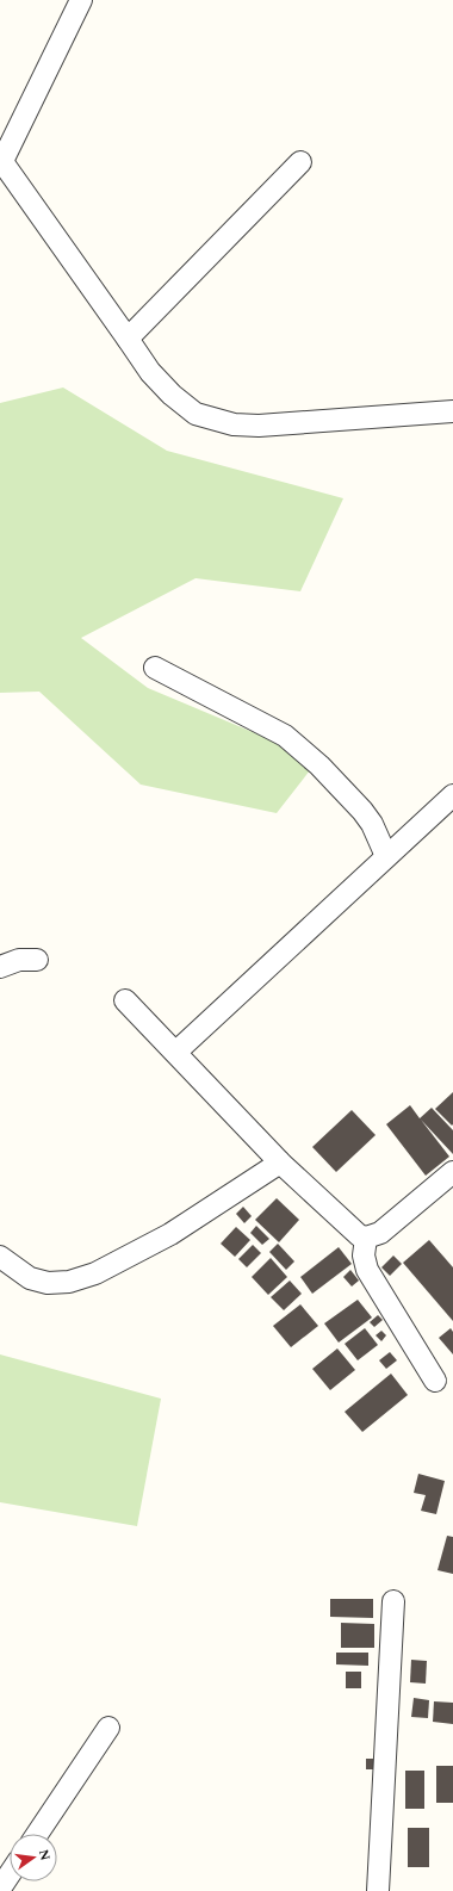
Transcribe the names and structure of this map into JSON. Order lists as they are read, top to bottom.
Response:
{
  "north": "right"
}
